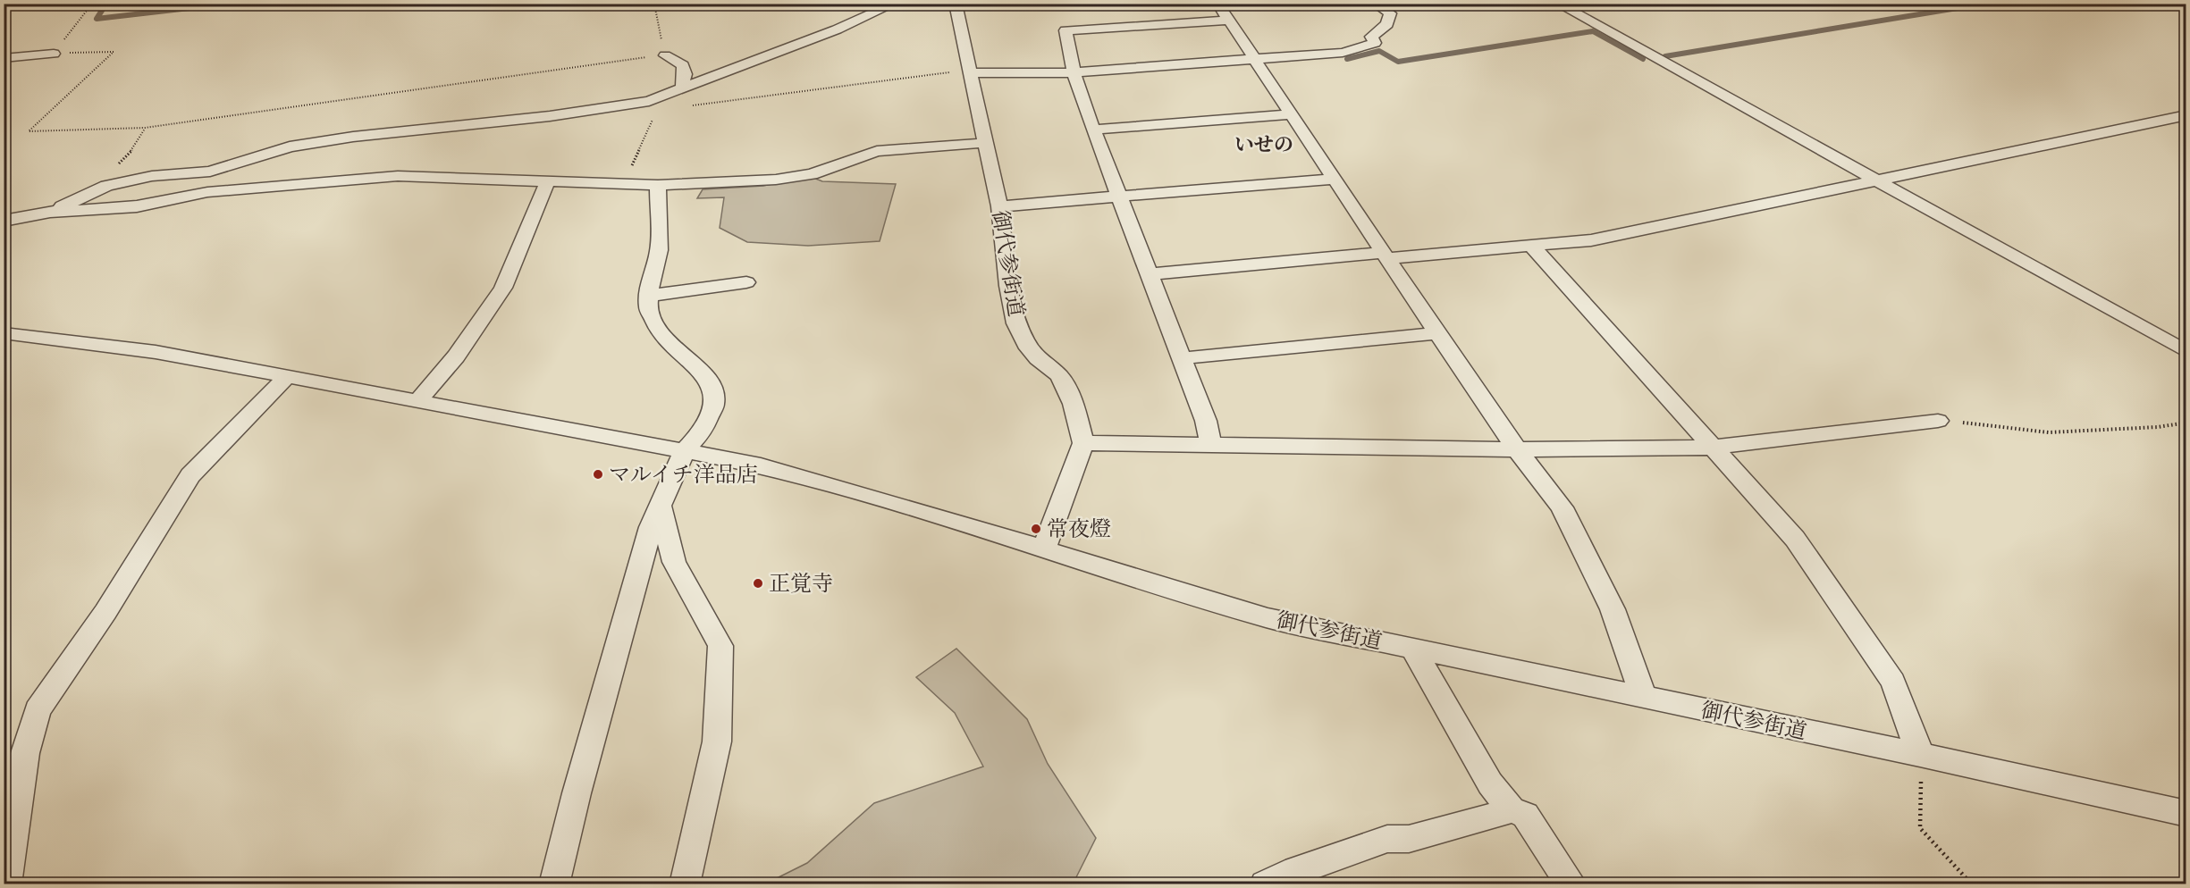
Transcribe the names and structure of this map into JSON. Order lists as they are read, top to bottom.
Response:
{
  "streets": {
    "street": ["御代参街道"]
  },
  "districts": ["いせの"],
  "places": ["マルイチ洋品店", "常夜燈", "正覚寺"]
}
